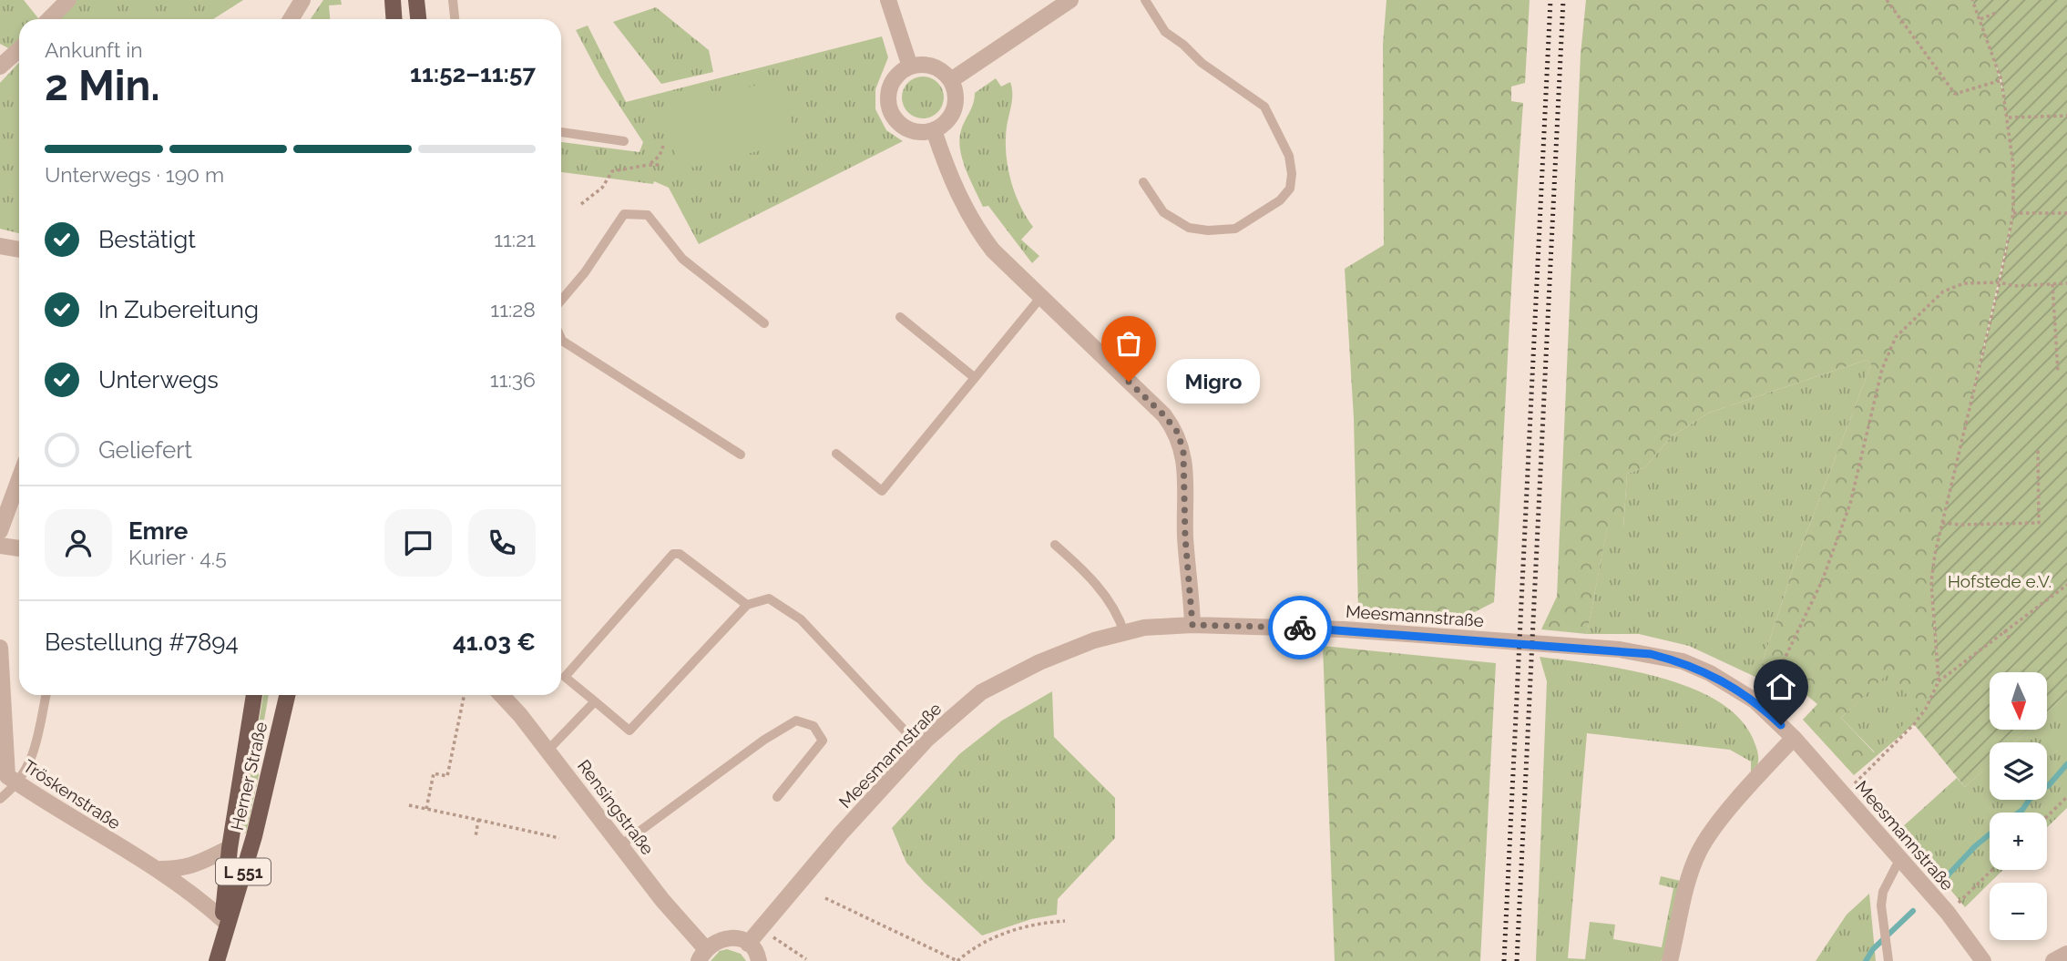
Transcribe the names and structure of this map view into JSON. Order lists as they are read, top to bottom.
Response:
{
  "streets": {
    "main road": ["Herner Straße", "L 551"],
    "street": ["Meesmannstraße", "Tröskenstraße", "Rensingstraße"]
  },
  "crossings": [
    ["Meesmannstraße", "Rensingstraße"],
    ["Herner Straße", "Tröskenstraße"]
  ],
  "parks": ["Hofstede e.V."],
  "places": ["Migro"],
  "north": "bottom",
  "page": {
    "heading": ["2 Min.", "Ankunft in", "11:52–11:57"],
    "panel": [
      "Emre",
      "Kurier · 4.5",
      "Bestellung #7894",
      "41.03 €"
    ],
    "bar": "Unterwegs · 190 m",
    "list": [
      ["Bestätigt", "11:21"],
      ["In Zubereitung", "11:28"],
      ["Unterwegs", "11:36"],
      "Geliefert"
    ],
    "bubble": "Migro",
    "map_buttons": ["+", "−"]
  }
}
